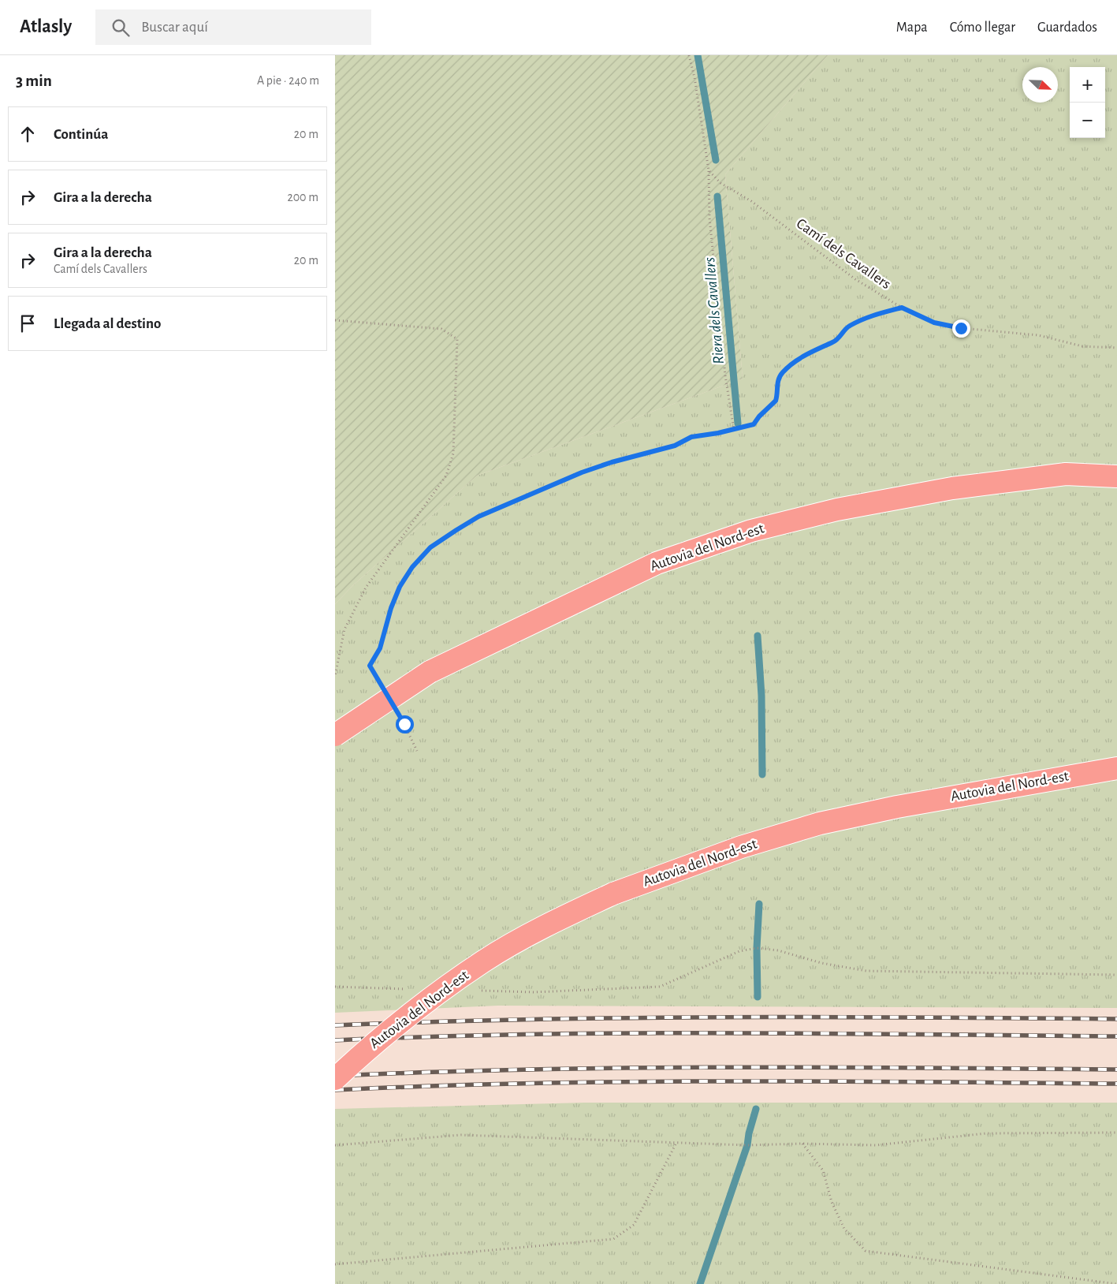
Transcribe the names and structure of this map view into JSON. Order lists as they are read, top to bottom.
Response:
{
  "streets": {
    "highway": ["Autovia del Nord-est"],
    "path": ["Camí dels Cavallers"]
  },
  "water": ["Riera dels Cavallers"],
  "north": "bottom right",
  "page": {
    "header": "Atlasly",
    "search": "Buscar aquí",
    "nav": ["Mapa", "Cómo llegar", "Guardados"],
    "heading": ["3 min", "A pie · 240 m"],
    "map_buttons": ["+", "−"],
    "list": [
      ["Continúa", "20 m"],
      ["Gira a la derecha", "200 m"],
      ["Gira a la derecha", "Camí dels Cavallers", "20 m"],
      "Llegada al destino"
    ]
  }
}
